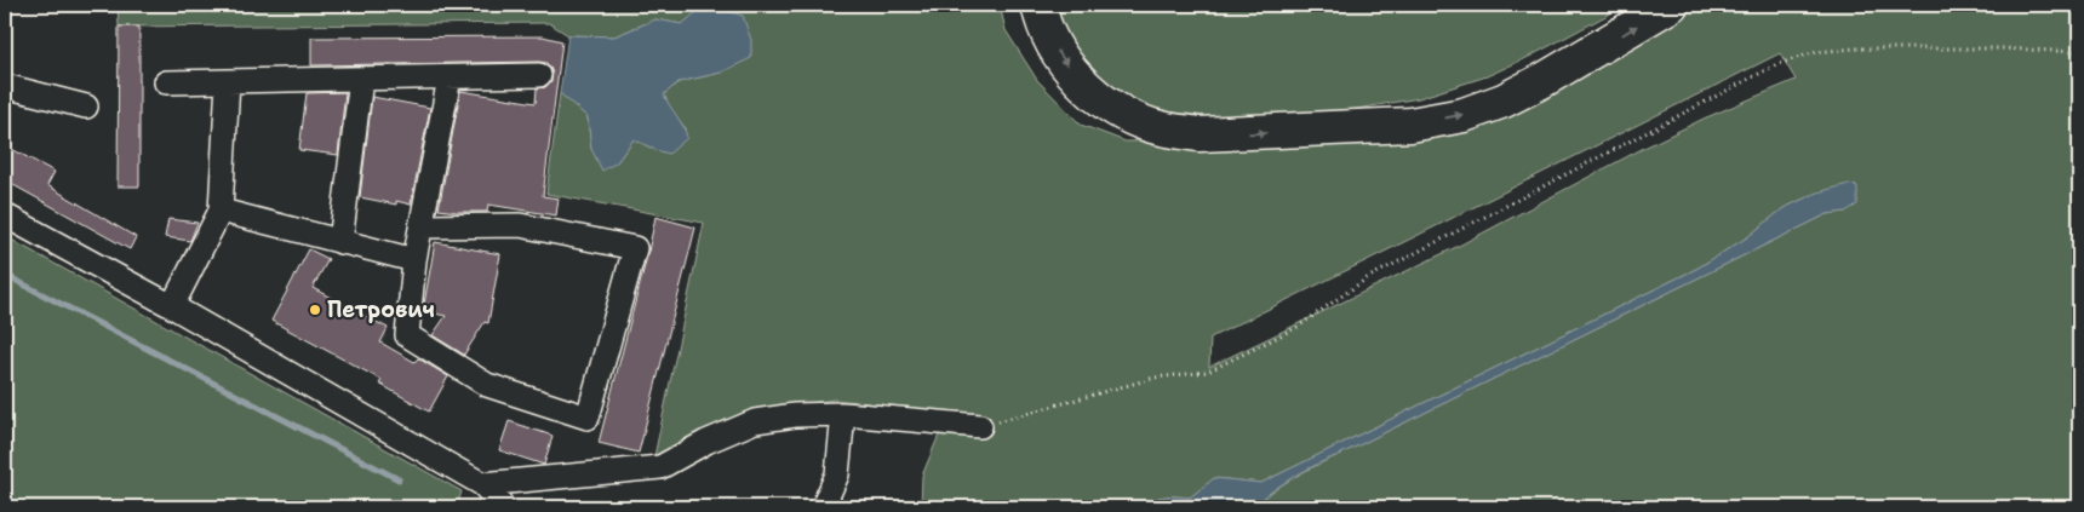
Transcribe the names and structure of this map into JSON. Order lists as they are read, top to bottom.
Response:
{
  "places": ["Петрович"]
}
